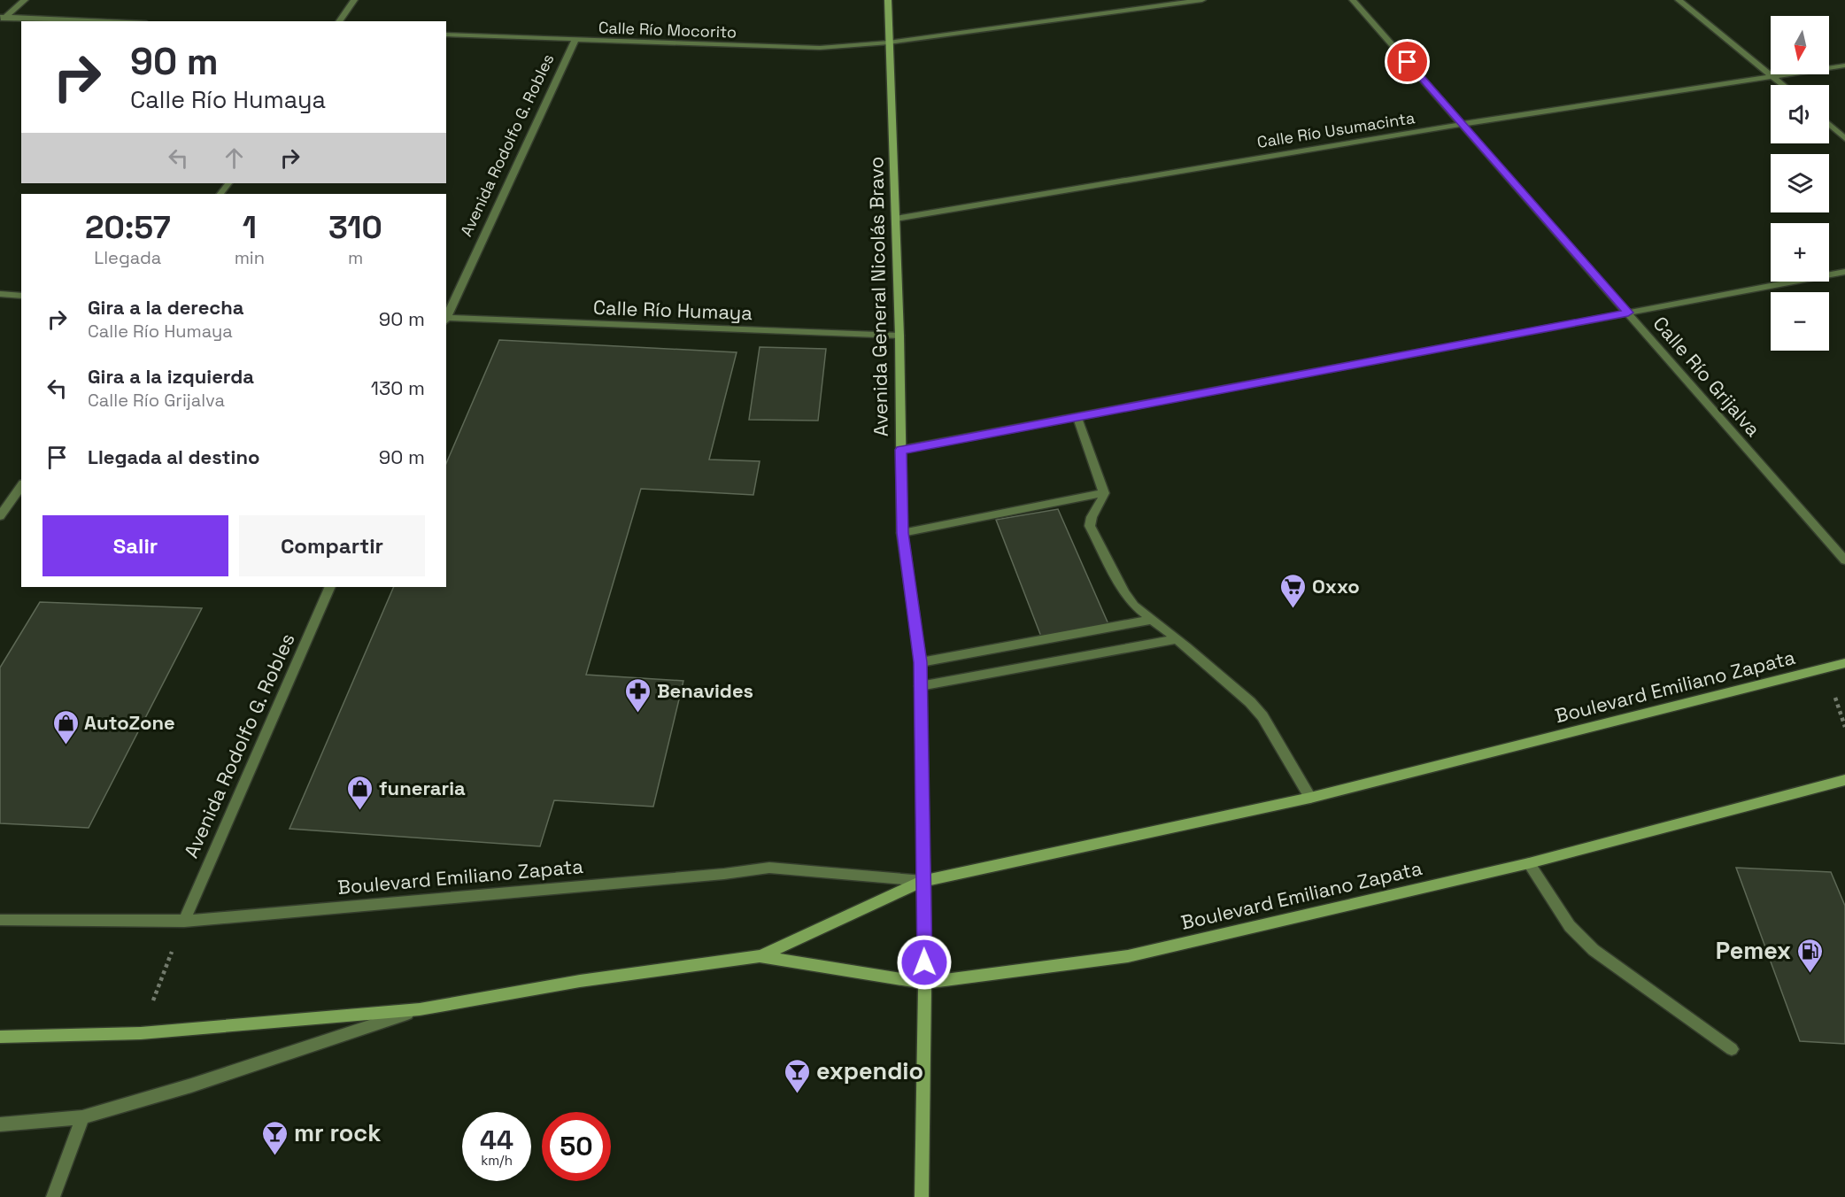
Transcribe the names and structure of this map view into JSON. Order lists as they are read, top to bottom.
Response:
{
  "streets": {
    "main road": ["Avenida General Nicolás Bravo", "Boulevard Emiliano Zapata"],
    "street": [
      "Calle Río Mocorito",
      "Calle Río Usumacinta",
      "Avenida Rodolfo G. Robles",
      "Calle Río Humaya",
      "Calle Río Grijalva"
    ]
  },
  "crossings": [
    ["Calle Río Mocorito", "Avenida Rodolfo G. Robles"],
    ["Calle Río Mocorito", "Avenida General Nicolás Bravo"],
    ["Calle Río Usumacinta", "Avenida General Nicolás Bravo"],
    ["Calle Río Usumacinta", "Calle Río Grijalva"],
    ["Avenida Rodolfo G. Robles", "Boulevard Emiliano Zapata"],
    ["Avenida General Nicolás Bravo", "Calle Río Humaya"],
    ["Avenida General Nicolás Bravo", "Boulevard Emiliano Zapata"]
  ],
  "places": {
    "supermarket": ["Oxxo"],
    "pharmacy": ["Benavides"],
    "shop": ["AutoZone", "funeraria"],
    "fuel station": ["Pemex"],
    "bar": ["expendio", "mr rock"]
  },
  "north": "bottom",
  "page": {
    "map_buttons": ["+", "−"],
    "turn": ["90 m", "Calle Río Humaya"],
    "eta": [
      "20:57",
      "Llegada",
      "1",
      "min",
      "310",
      "m"
    ],
    "list": [
      {
        "name": "Gira a la derecha",
        "note": "Calle Río Humaya",
        "value": "90 m"
      },
      {
        "name": "Gira a la izquierda",
        "note": "Calle Río Grijalva",
        "value": "130 m"
      },
      {
        "name": "Llegada al destino",
        "value": "90 m"
      }
    ],
    "buttons": ["Salir", "Compartir"],
    "speed": "44 km/h",
    "limit": "50"
  }
}
